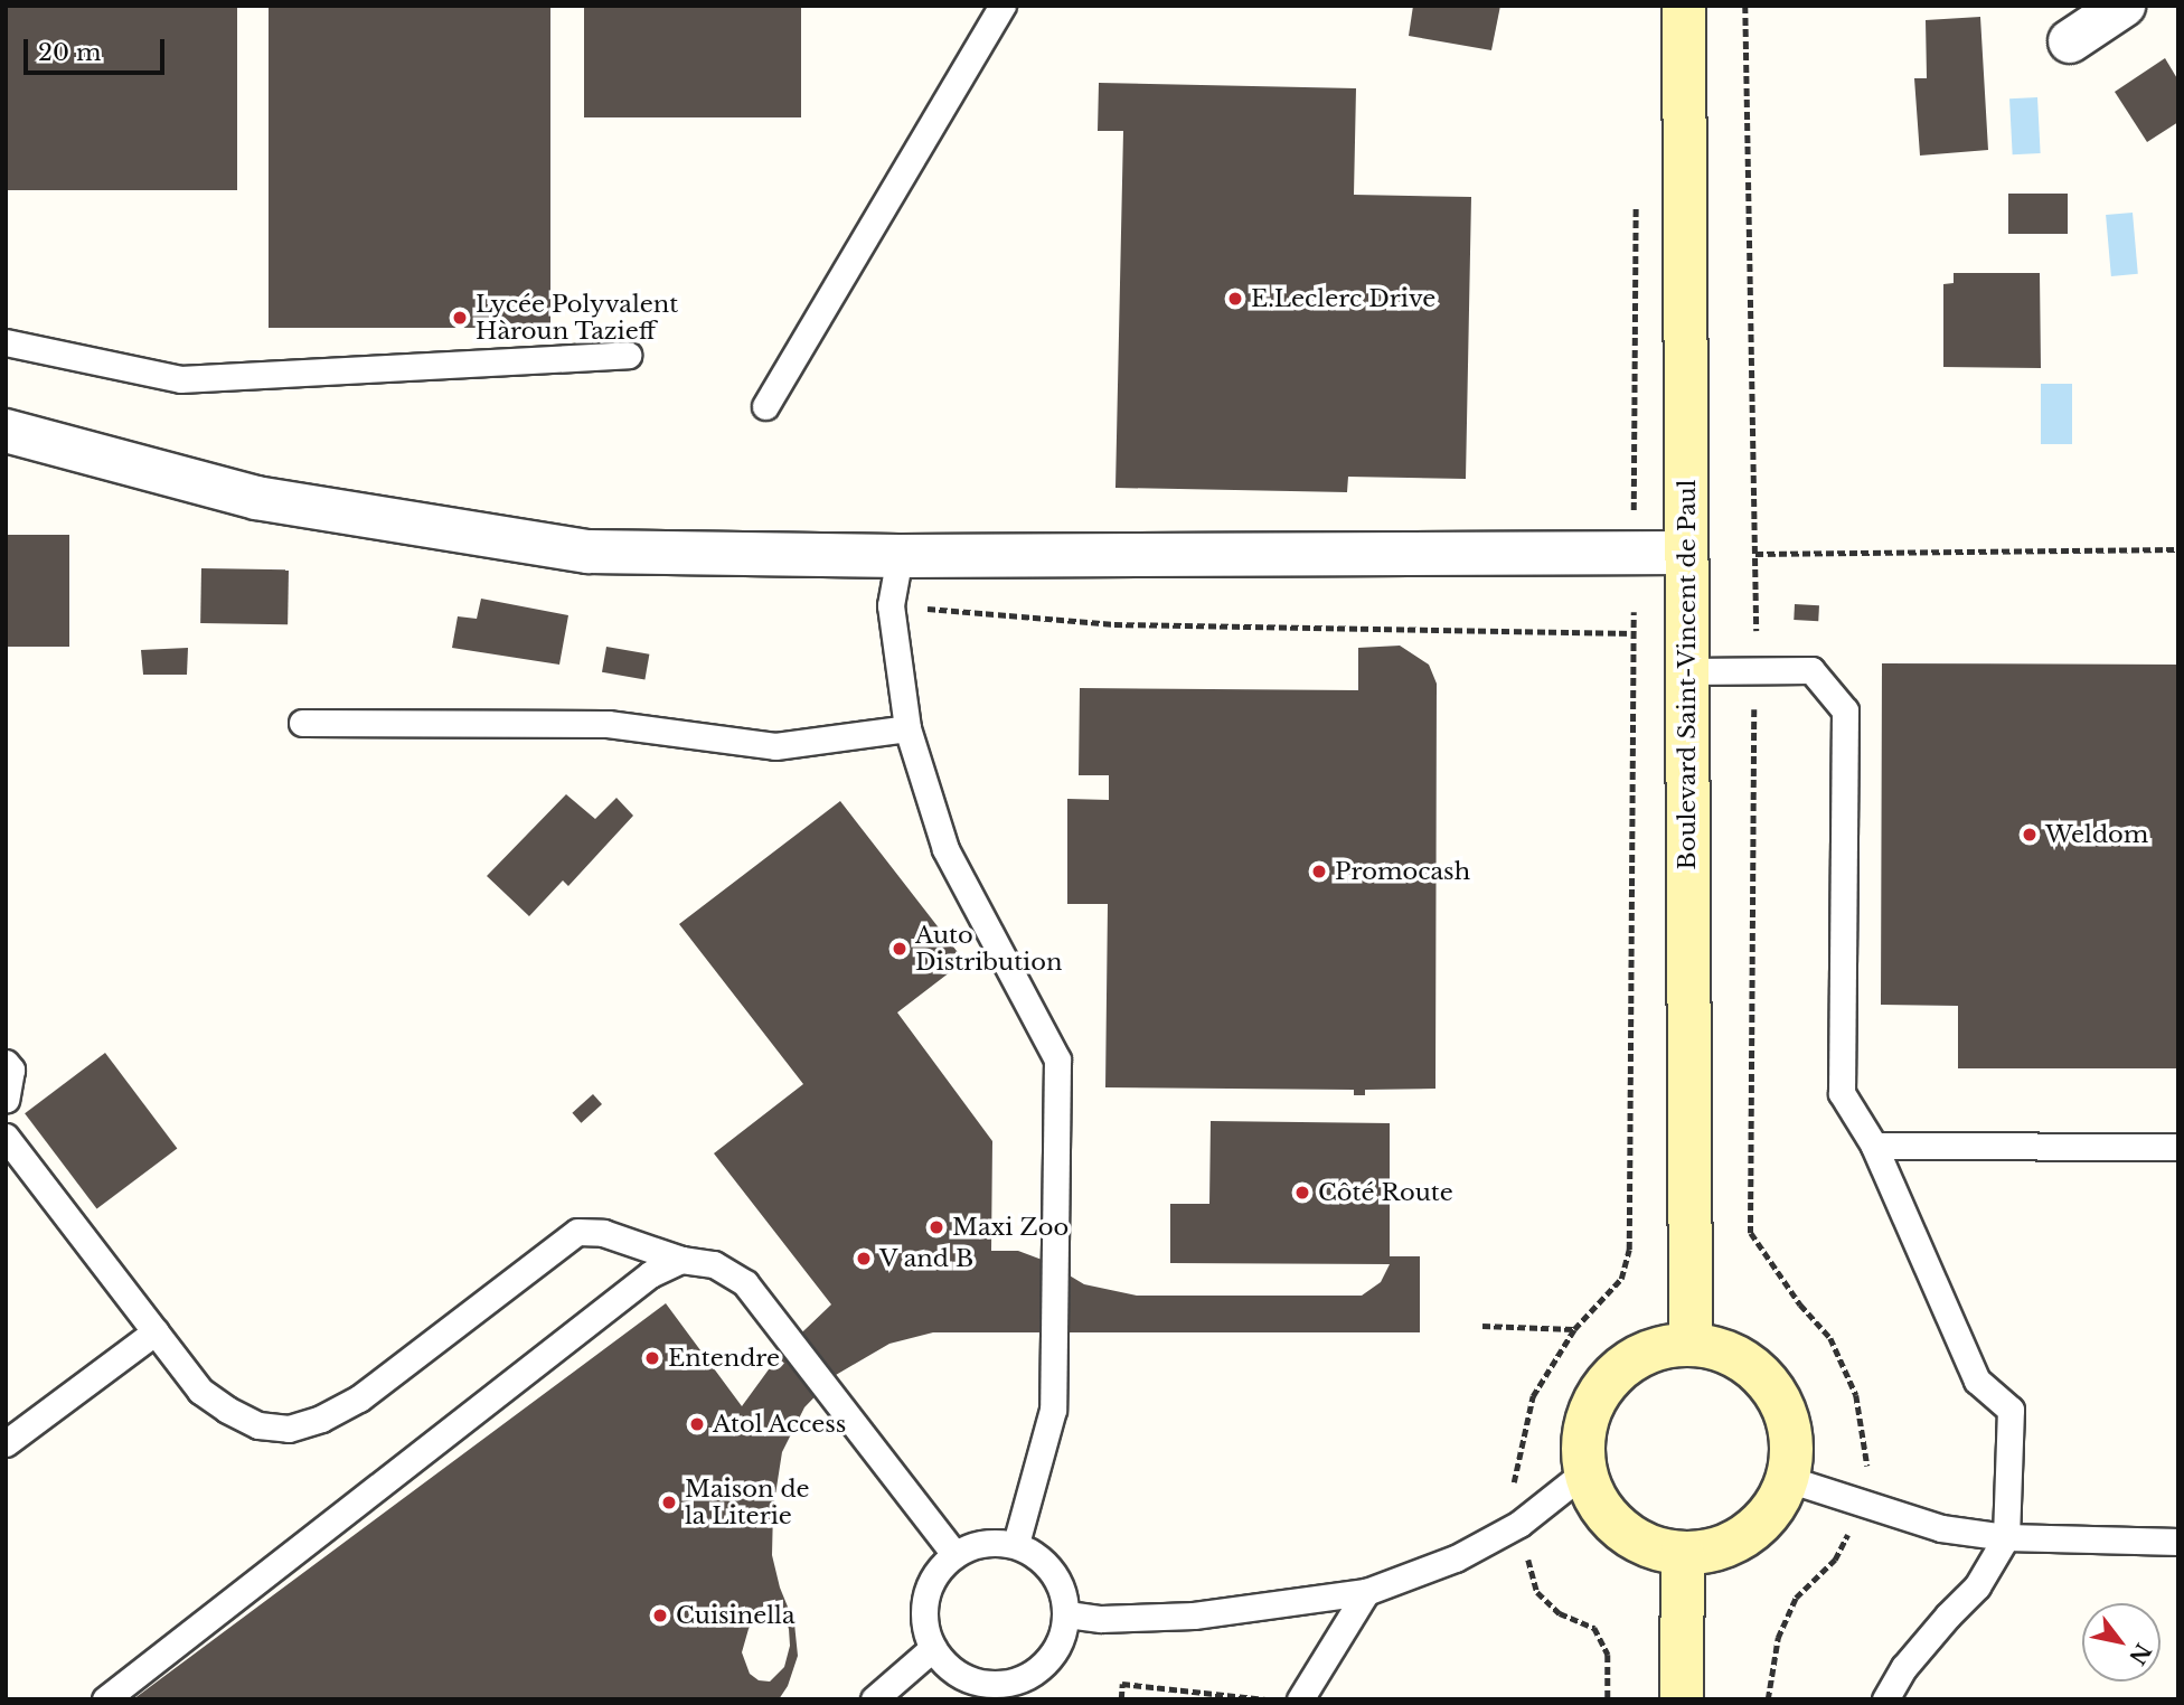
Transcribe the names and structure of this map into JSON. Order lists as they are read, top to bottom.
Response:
{
  "streets": {
    "main road": ["Boulevard Saint-Vincent de Paul"]
  },
  "places": [
    "E.Leclerc Drive",
    "Lycée Polyvalent Hàroun Tazieff",
    "Weldom",
    "Promocash",
    "Auto Distribution",
    "Côté Route",
    "Maxi Zoo",
    "V and B",
    "Entendre",
    "Atol Access",
    "Maison de la Literie",
    "Cuisinella"
  ],
  "scale_bar": "20 m",
  "north": "bottom right"
}
